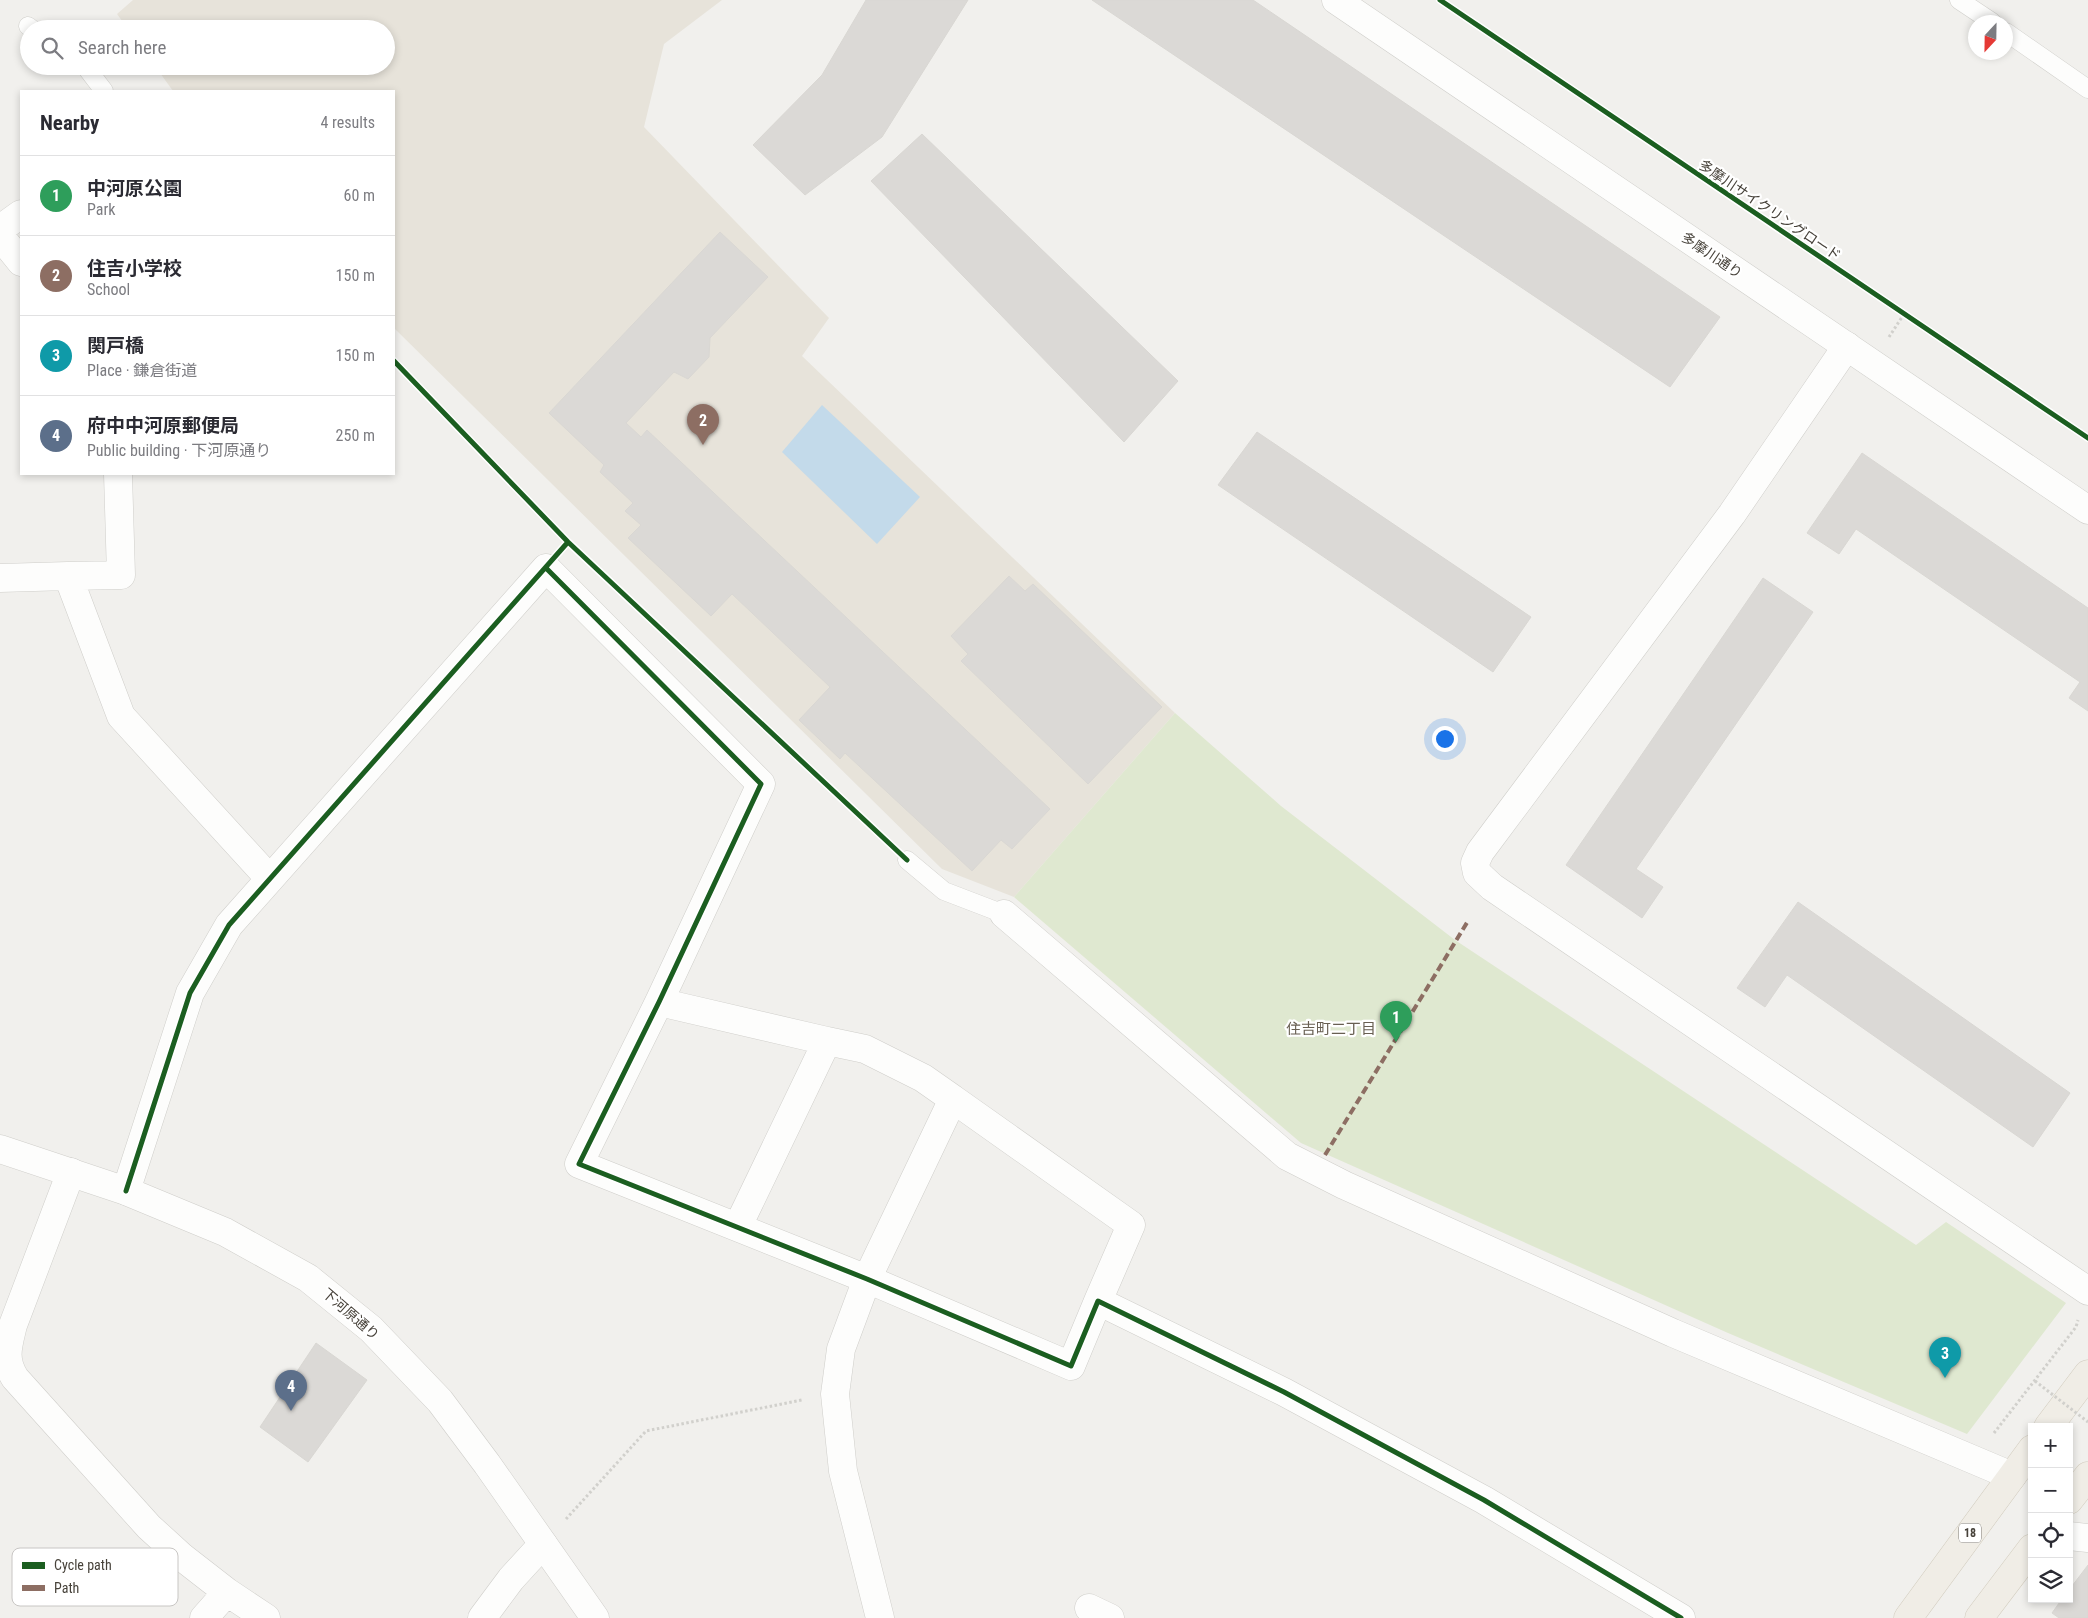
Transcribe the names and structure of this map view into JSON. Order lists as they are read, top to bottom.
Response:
{
  "streets": {
    "main road": ["18"],
    "street": ["多摩川通り", "下河原通り"],
    "cycle path": ["多摩川サイクリングロード"]
  },
  "districts": ["住吉町二丁目"],
  "legend": ["Cycle path", "Path"],
  "north": "bottom",
  "page": {
    "search": "Search here",
    "heading": ["Nearby", "4 results"],
    "list": [
      {
        "mark": "1",
        "name": "中河原公園",
        "note": "Park",
        "value": "60 m"
      },
      {
        "mark": "2",
        "name": "住吉小学校",
        "note": "School",
        "value": "150 m"
      },
      {
        "mark": "3",
        "name": "関戸橋",
        "note": "Place · 鎌倉街道",
        "value": "150 m"
      },
      {
        "mark": "4",
        "name": "府中中河原郵便局",
        "note": "Public building · 下河原通り",
        "value": "250 m"
      }
    ],
    "pins": [
      "2",
      "1",
      "3",
      "4"
    ],
    "map_buttons": ["+", "−"]
  }
}
